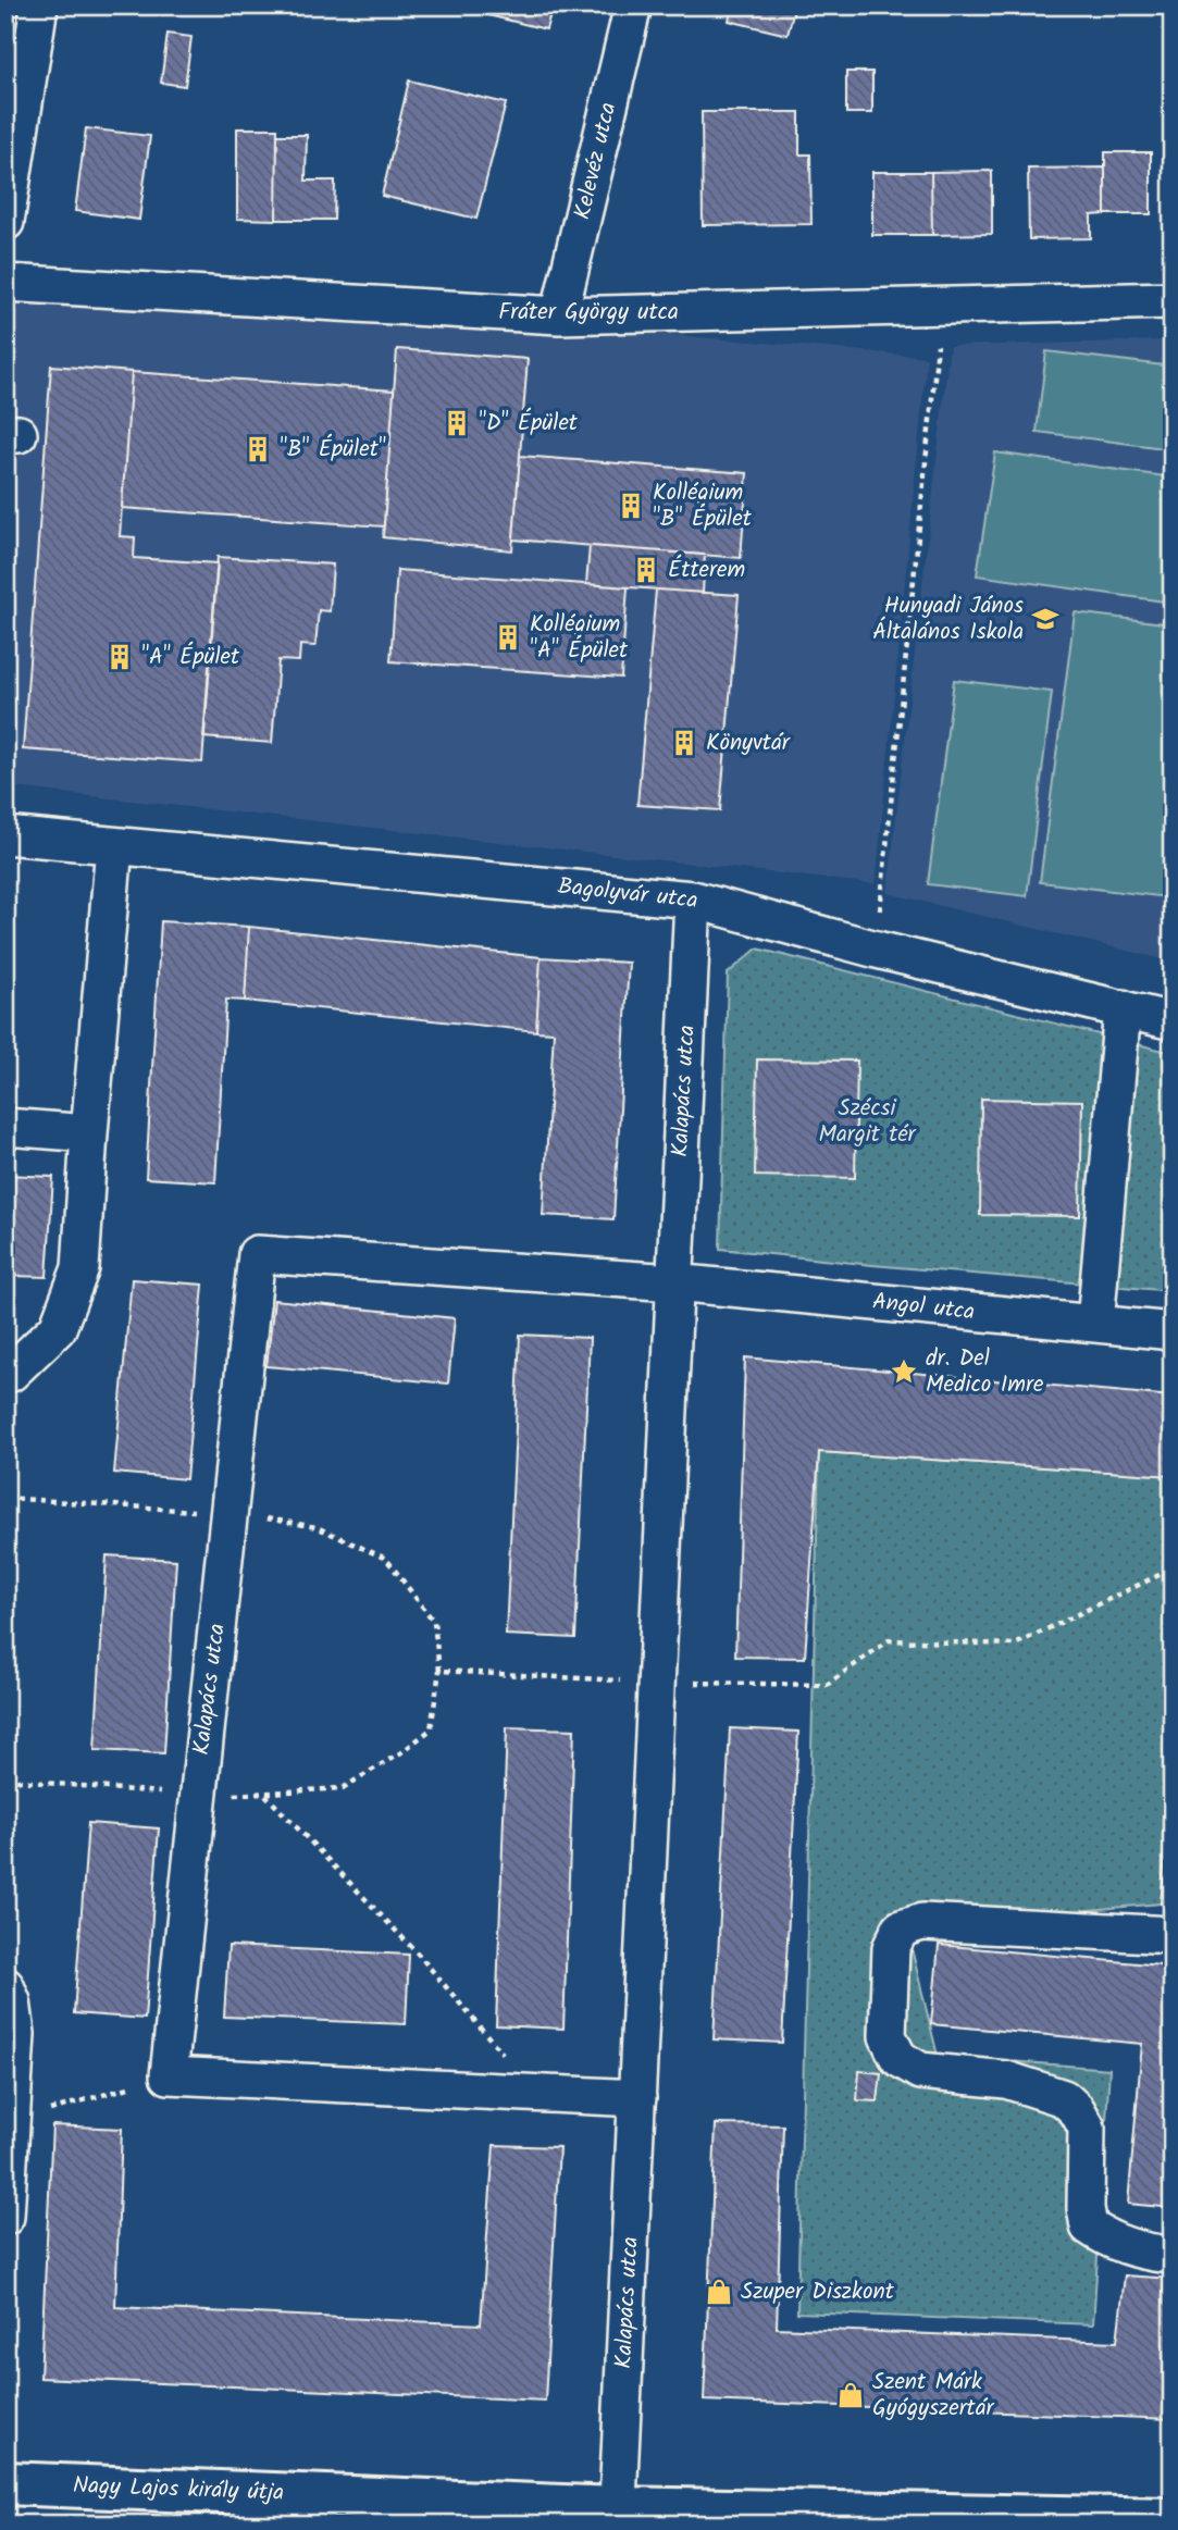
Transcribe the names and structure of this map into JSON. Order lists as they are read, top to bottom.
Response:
{
  "streets": {
    "main road": ["Nagy Lajos király útja"],
    "street": [
      "Kelevéz utca",
      "Fráter György utca",
      "Bagolyvár utca",
      "Kalapács utca",
      "Angol utca"
    ]
  },
  "crossings": [
    ["Kelevéz utca", "Fráter György utca"],
    ["Bagolyvár utca", "Kalapács utca"],
    ["Kalapács utca", "Angol utca"],
    ["Kalapács utca", "Nagy Lajos király útja"]
  ],
  "parks": ["Szécsi Margit tér"],
  "places": {
    "building": [
      "\"D\" Épület",
      "\"B\" Épület\"",
      "Kollégium \"B\" Épület",
      "Étterem",
      "Kollégium \"A\" Épület",
      "\"A\" Épület",
      "Könyvtár"
    ],
    "school or university": ["Hunyadi János Általános Iskola"],
    "place": ["dr. Del Medico Imre"],
    "shop": ["Szuper Diszkont", "Szent Márk Gyógyszertár"]
  }
}
